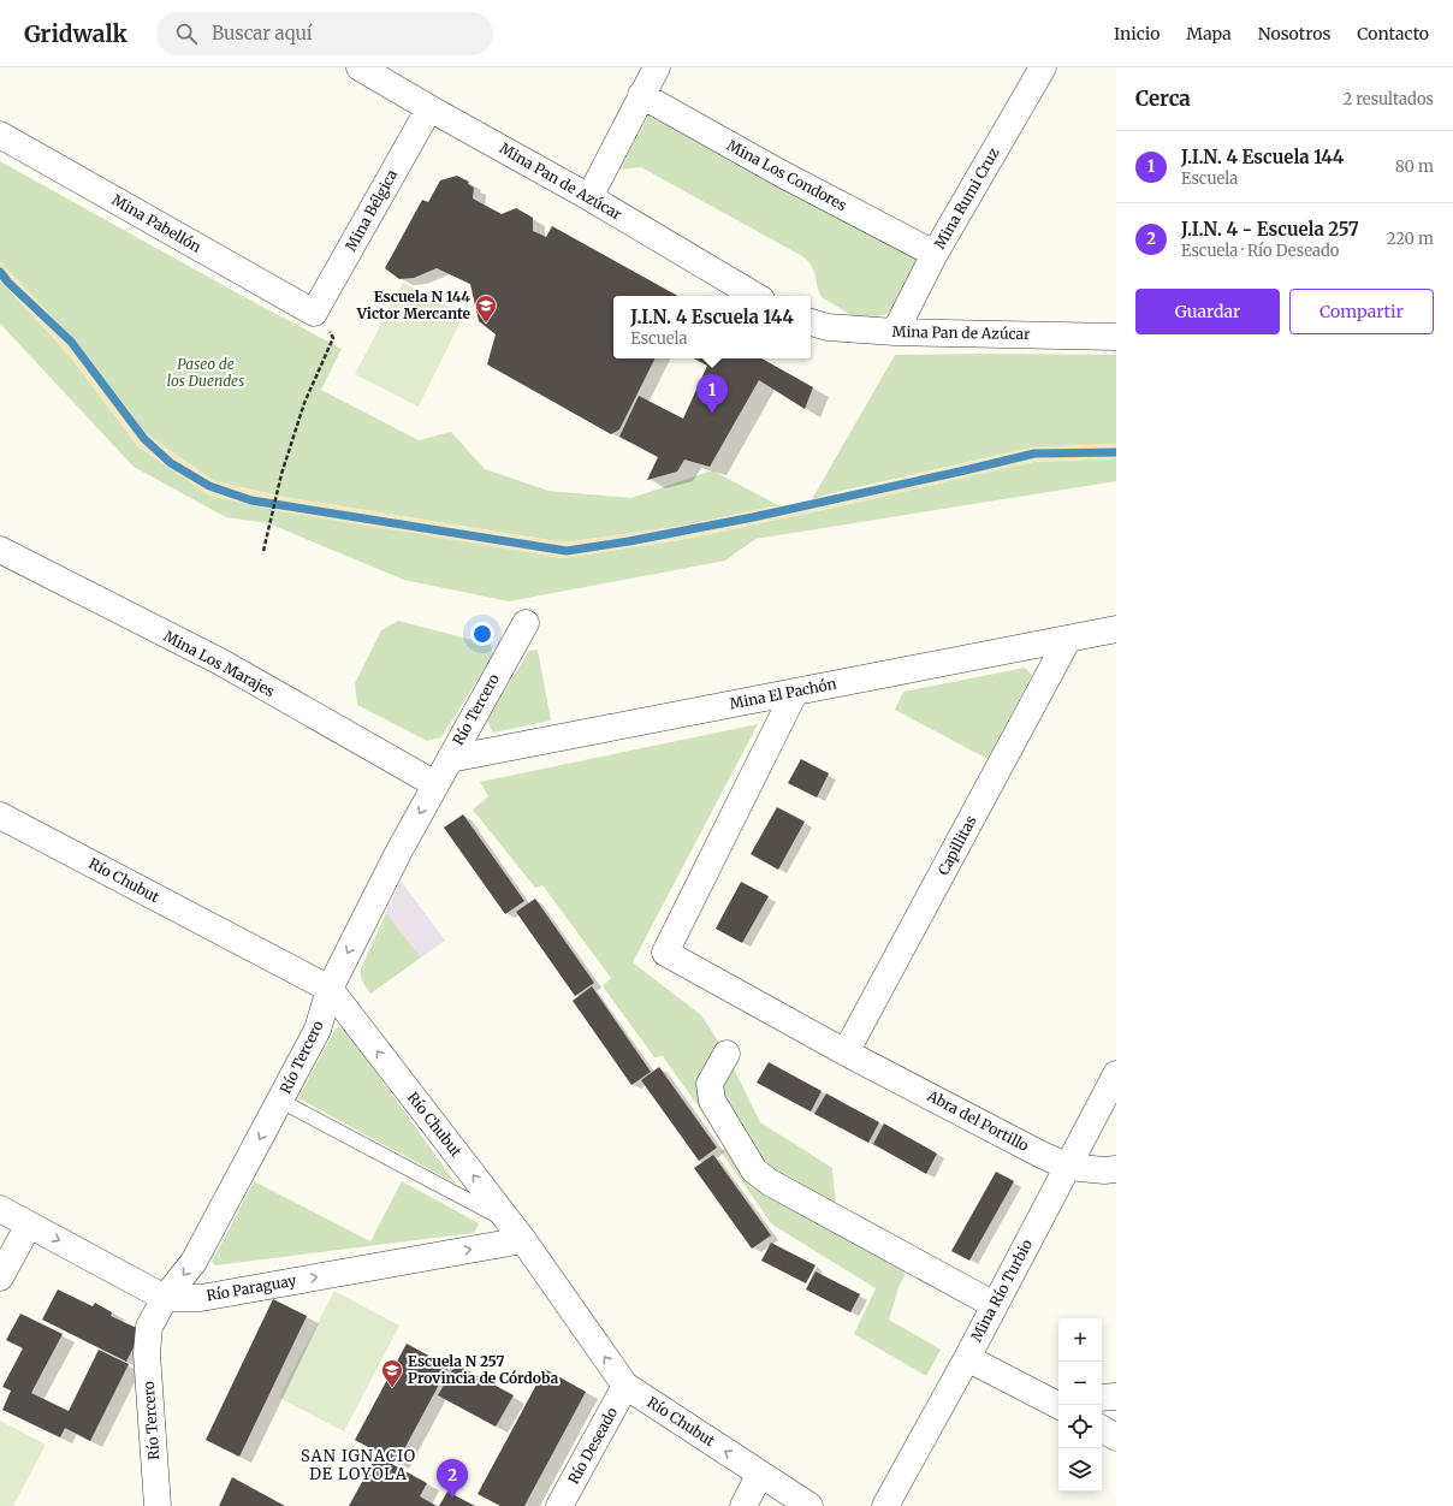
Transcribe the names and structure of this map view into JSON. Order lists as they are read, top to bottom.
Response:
{
  "streets": {
    "street": [
      "Mina Los Condores",
      "Mina Pan de Azúcar",
      "Mina Rumi Cruz",
      "Mina Bélgica",
      "Mina Pabellón",
      "Mina Los Marajes",
      "Mina El Pachón",
      "Río Tercero",
      "Capillitas",
      "Río Chubut",
      "Abra del Portillo",
      "Río Paraguay",
      "Mina Río Turbio",
      "Río Deseado"
    ]
  },
  "crossings": [
    ["Mina Los Condores", "Mina Rumi Cruz"],
    ["Mina Pan de Azúcar", "Mina Rumi Cruz"],
    ["Mina Pan de Azúcar", "Mina Bélgica"],
    ["Mina Bélgica", "Mina Pabellón"],
    ["Mina Los Marajes", "Río Tercero"],
    ["Mina El Pachón", "Río Tercero"],
    ["Mina El Pachón", "Capillitas"],
    ["Mina El Pachón", "Abra del Portillo"],
    ["Río Tercero", "Río Chubut"],
    ["Río Tercero", "Río Paraguay"],
    ["Capillitas", "Abra del Portillo"],
    ["Río Chubut", "Río Paraguay"],
    ["Río Chubut", "Río Deseado"],
    ["Abra del Portillo", "Mina Río Turbio"]
  ],
  "one_way": ["Río Tercero", "Río Chubut", "Río Paraguay"],
  "districts": ["SAN IGNACIO DE LOYOLA"],
  "parks": ["Paseo de los Duendes"],
  "places": {
    "school or university": ["Escuela N 144 Victor Mercante", "Escuela N 257 Provincia de Córdoba"]
  },
  "page": {
    "header": "Gridwalk",
    "search": "Buscar aquí",
    "nav": [
      "Inicio",
      "Mapa",
      "Nosotros",
      "Contacto"
    ],
    "heading": ["Cerca", "2 resultados"],
    "list": [
      {
        "mark": "1",
        "name": "J.I.N. 4 Escuela 144",
        "note": "Escuela",
        "value": "80 m"
      },
      {
        "mark": "2",
        "name": "J.I.N. 4 - Escuela 257",
        "note": "Escuela · Río Deseado",
        "value": "220 m"
      }
    ],
    "buttons": ["Guardar", "Compartir"],
    "popup": ["J.I.N. 4 Escuela 144", "Escuela"],
    "pins": ["1", "2"],
    "map_buttons": ["+", "−"]
  }
}
